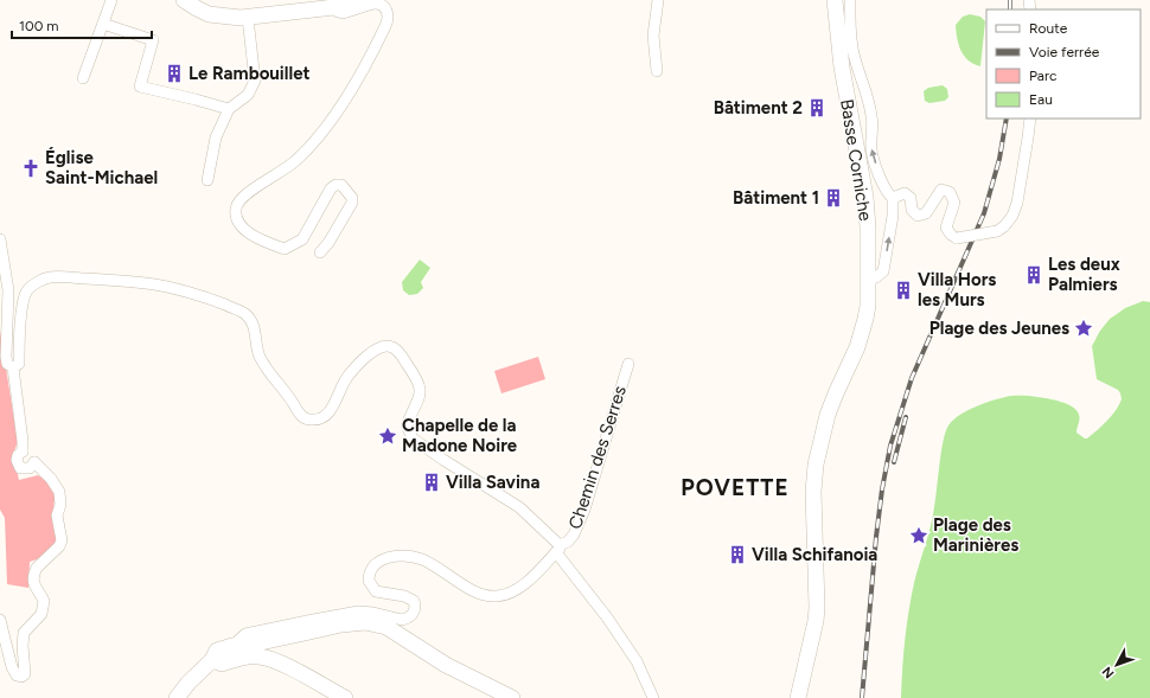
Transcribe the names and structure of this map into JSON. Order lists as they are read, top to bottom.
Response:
{
  "streets": {
    "main road": ["Basse Corniche"],
    "street": ["Chemin des Serres"]
  },
  "districts": ["POVETTE"],
  "places": {
    "building": [
      "Le Rambouillet",
      "Bâtiment 2",
      "Bâtiment 1",
      "Les deux Palmiers",
      "Villa Hors les Murs",
      "Villa Savina",
      "Villa Schifanoia"
    ],
    "church": ["Église Saint-Michael"],
    "place": ["Plage des Jeunes", "Chapelle de la Madone Noire", "Plage des Marinières"]
  },
  "legend": [
    "Route",
    "Voie ferrée",
    "Parc",
    "Eau"
  ],
  "scale_bar": "100 m",
  "north": "bottom left"
}
